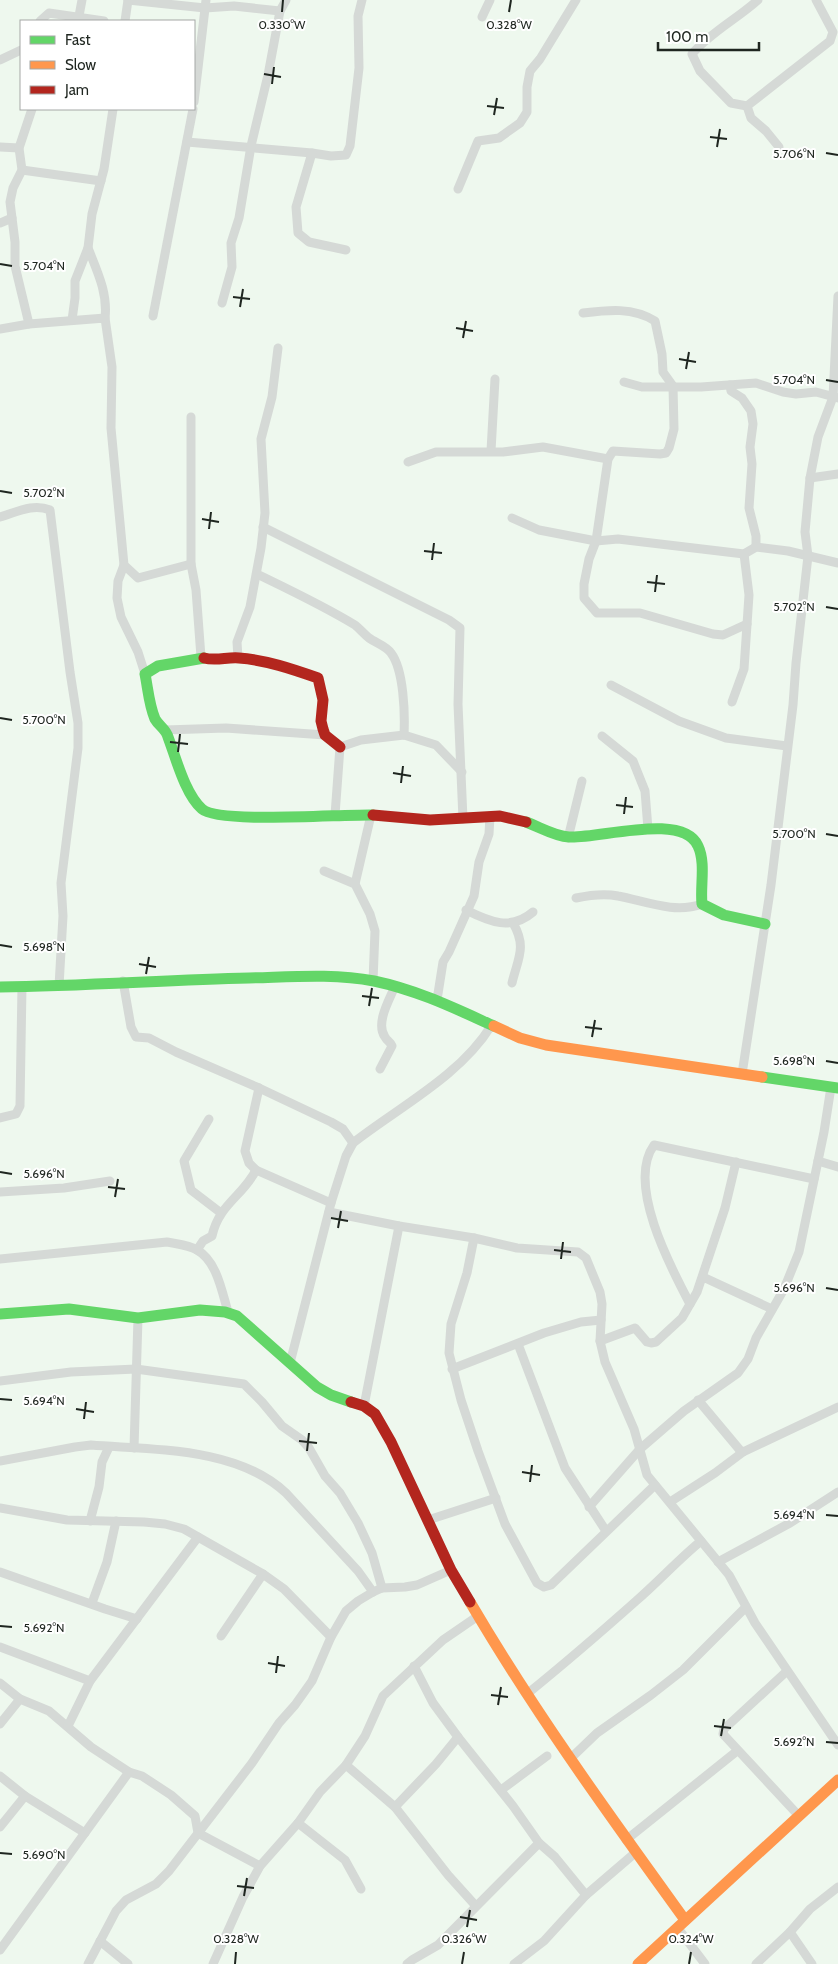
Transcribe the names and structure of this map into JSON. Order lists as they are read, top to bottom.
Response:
{
  "legend": ["Fast", "Slow", "Jam"],
  "scale_bar": "100 m",
  "coordinates": [
    "0.330°W",
    "0.328°W",
    "5.706°N",
    "5.704°N",
    "5.702°N",
    "5.700°N",
    "5.698°N",
    "5.696°N",
    "5.694°N",
    "5.692°N",
    "5.690°N",
    "0.326°W",
    "0.324°W"
  ]
}
